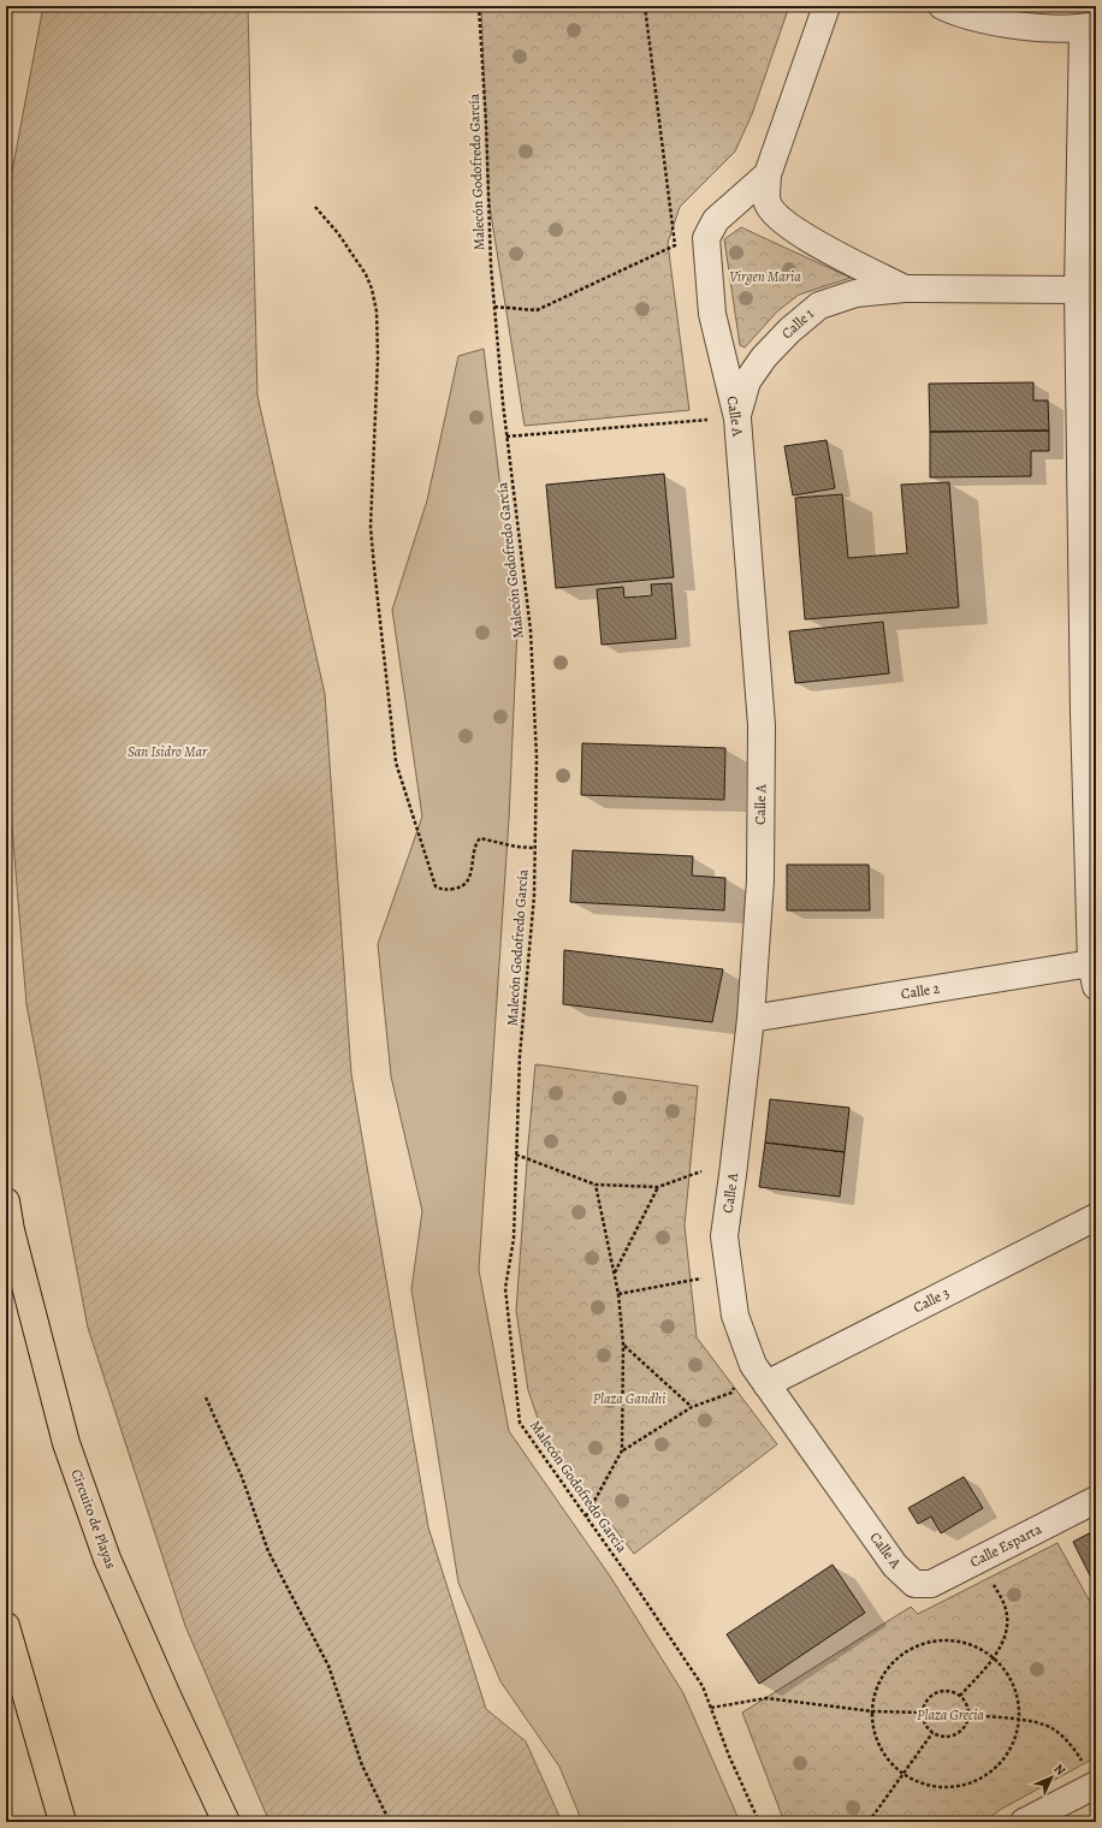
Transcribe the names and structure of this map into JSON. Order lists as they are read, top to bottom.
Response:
{
  "streets": {
    "highway": ["Circuito de Playas"],
    "street": [
      "Calle 1",
      "Calle A",
      "Calle 2",
      "Calle 3",
      "Calle Esparta"
    ],
    "path": ["Malecón Godofredo García"]
  },
  "crossings": [
    ["Calle 1", "Calle A"],
    ["Calle A", "Calle 2"],
    ["Calle A", "Calle 3"],
    ["Calle A", "Calle Esparta"]
  ],
  "parks": [
    "Virgen Maria",
    "San Isidro Mar",
    "Plaza Gandhi",
    "Plaza Grecia"
  ],
  "north": "top right"
}
